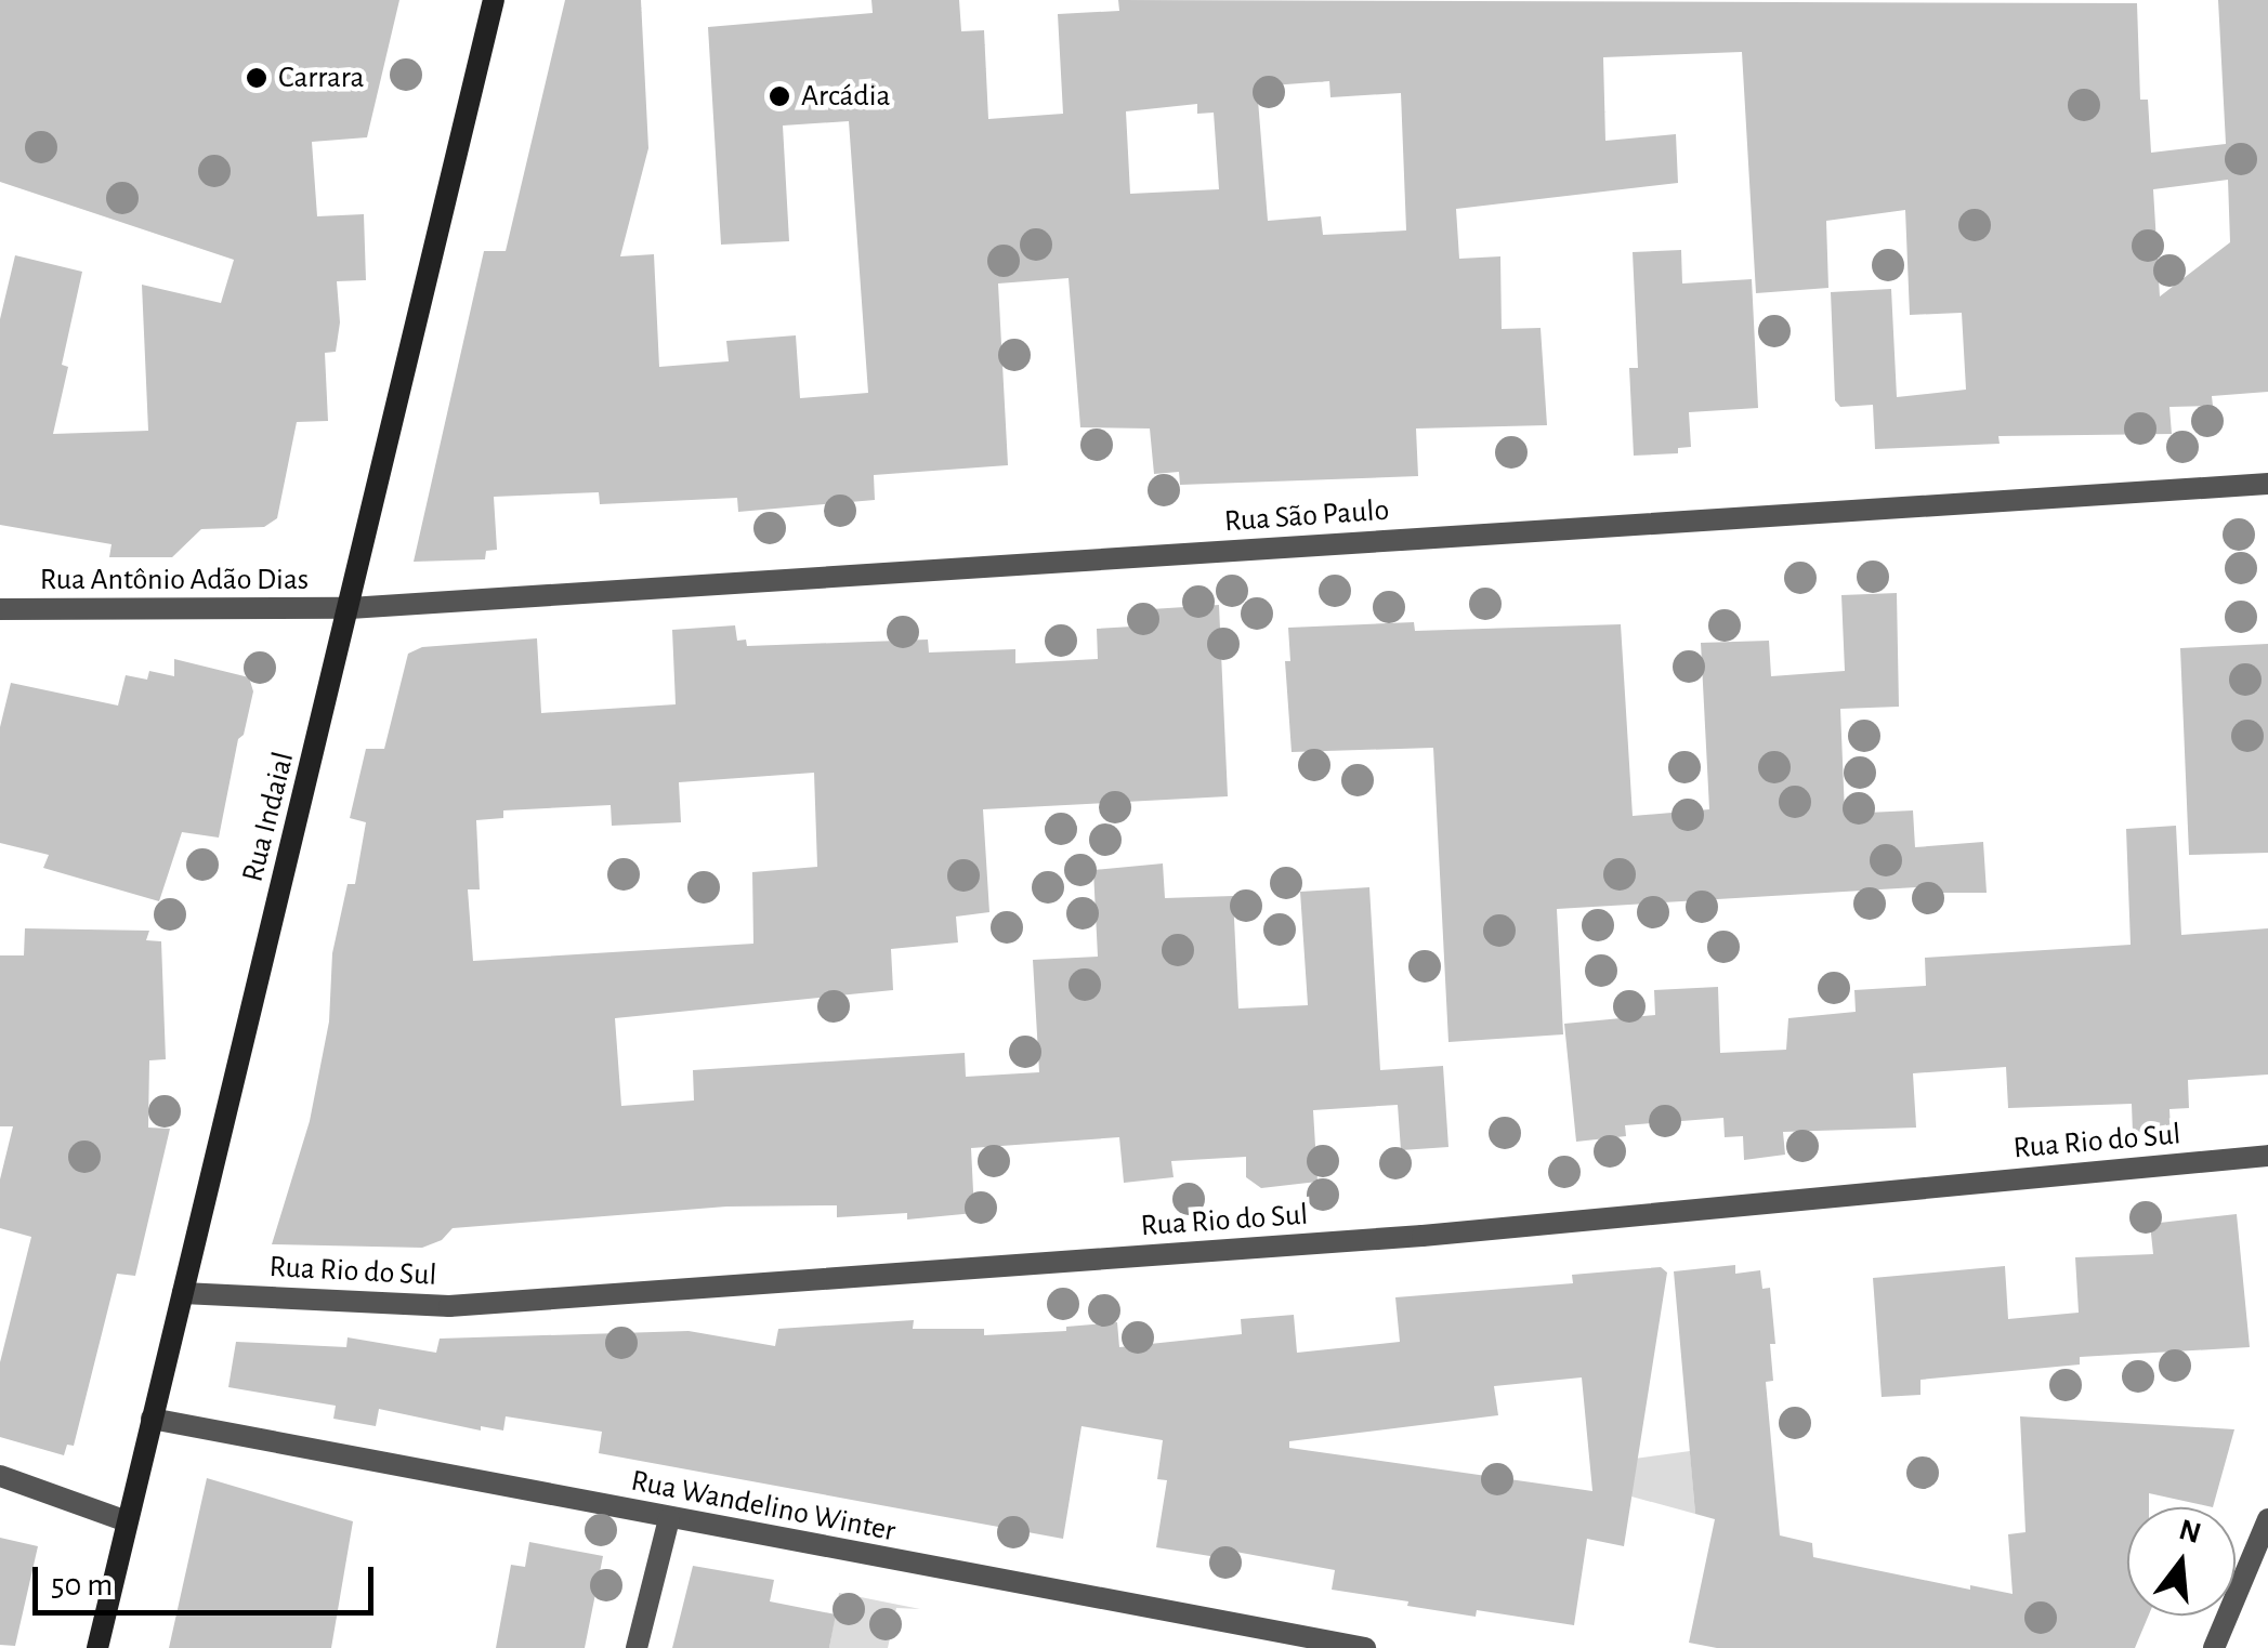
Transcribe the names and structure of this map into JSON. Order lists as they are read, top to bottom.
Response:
{
  "streets": {
    "main road": ["Rua Indaial"],
    "street": [
      "Rua São Paulo",
      "Rua Antônio Adão Dias",
      "Rua Rio do Sul",
      "Rua Wandelino Winter"
    ]
  },
  "crossings": [
    ["Rua São Paulo", "Rua Antônio Adão Dias"],
    ["Rua São Paulo", "Rua Indaial"],
    ["Rua Antônio Adão Dias", "Rua Indaial"],
    ["Rua Indaial", "Rua Rio do Sul"],
    ["Rua Indaial", "Rua Wandelino Winter"]
  ],
  "places": ["Carrara", "Arcádia"],
  "scale_bar": "50 m",
  "north": "top"
}
